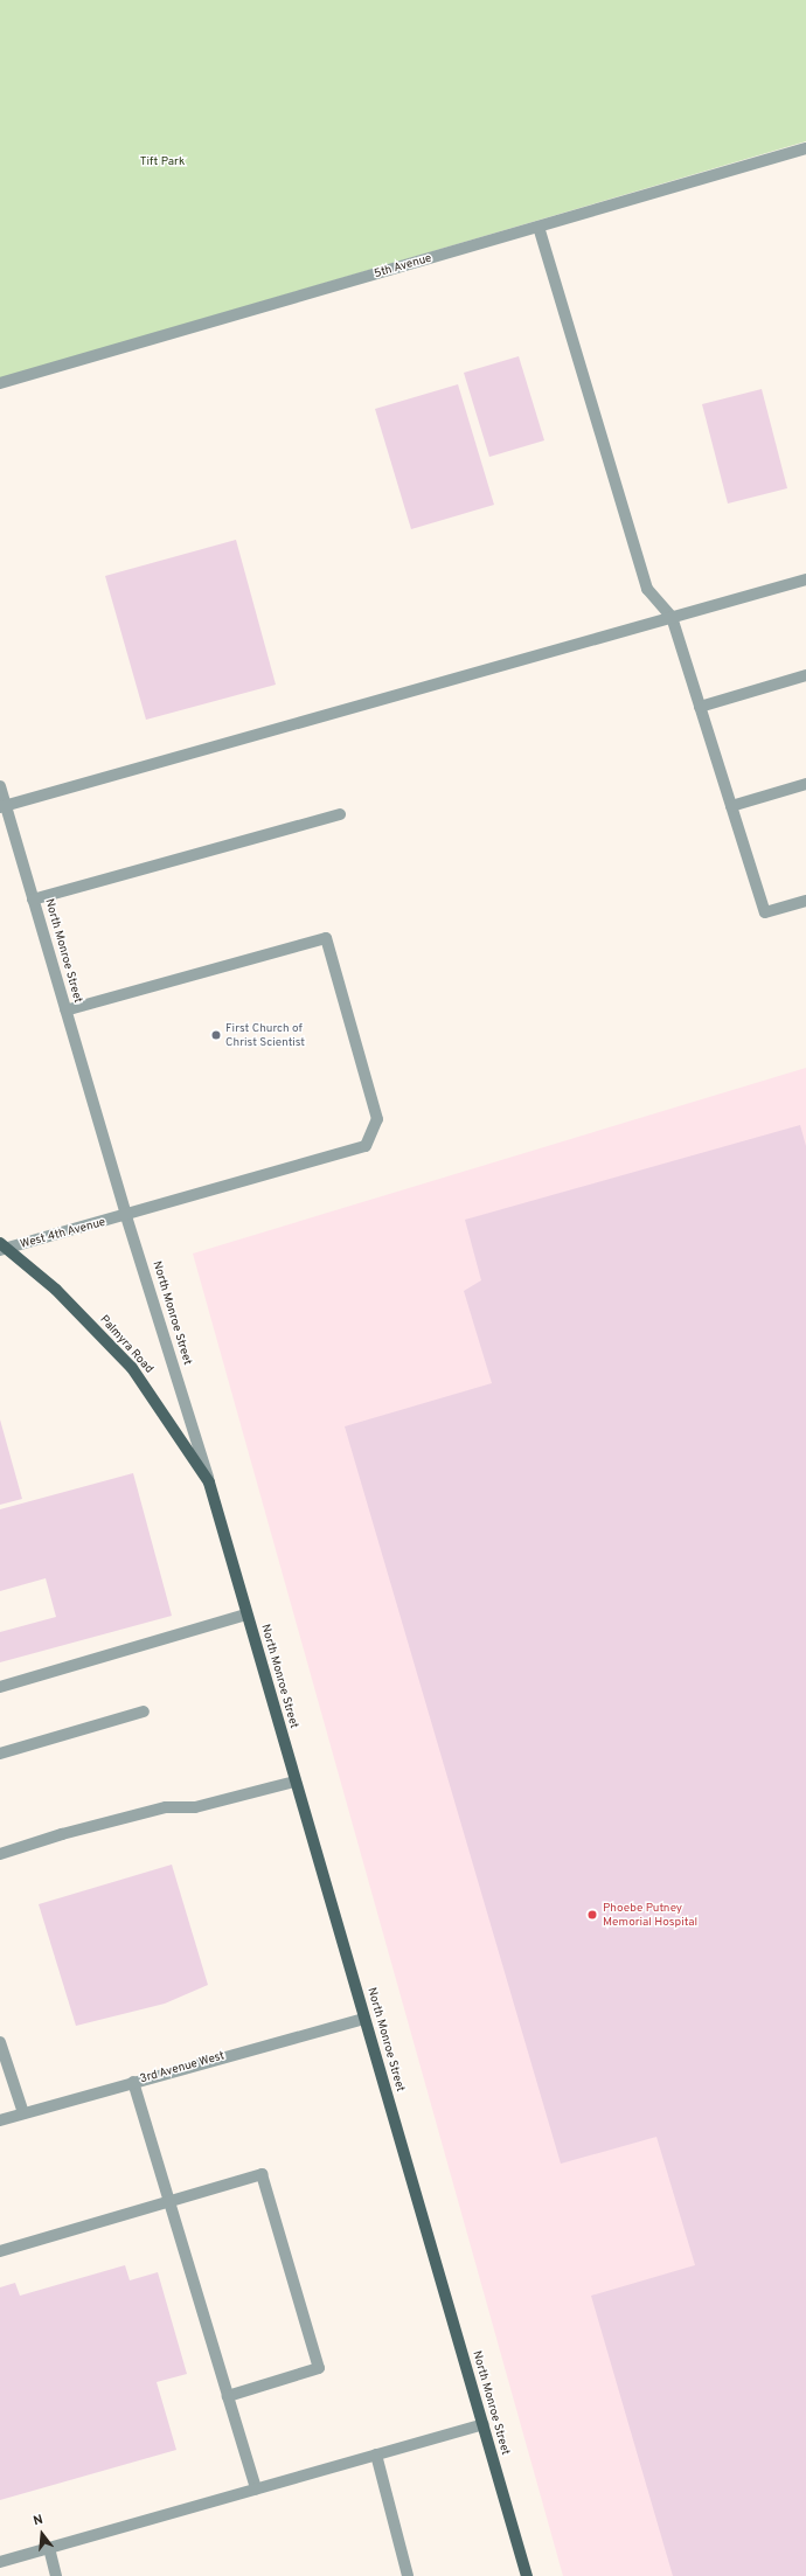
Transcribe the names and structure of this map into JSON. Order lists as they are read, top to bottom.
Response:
{
  "streets": {
    "main road": ["North Monroe Street", "Palmyra Road"],
    "street": ["5th Avenue", "West 4th Avenue", "3rd Avenue West"]
  },
  "crossings": [
    ["North Monroe Street", "West 4th Avenue"],
    ["North Monroe Street", "Palmyra Road"],
    ["North Monroe Street", "3rd Avenue West"],
    ["West 4th Avenue", "Palmyra Road"]
  ],
  "parks": ["Tift Park"],
  "places": ["First Church of Christ Scientist", "Phoebe Putney Memorial Hospital"],
  "north": "top"
}
